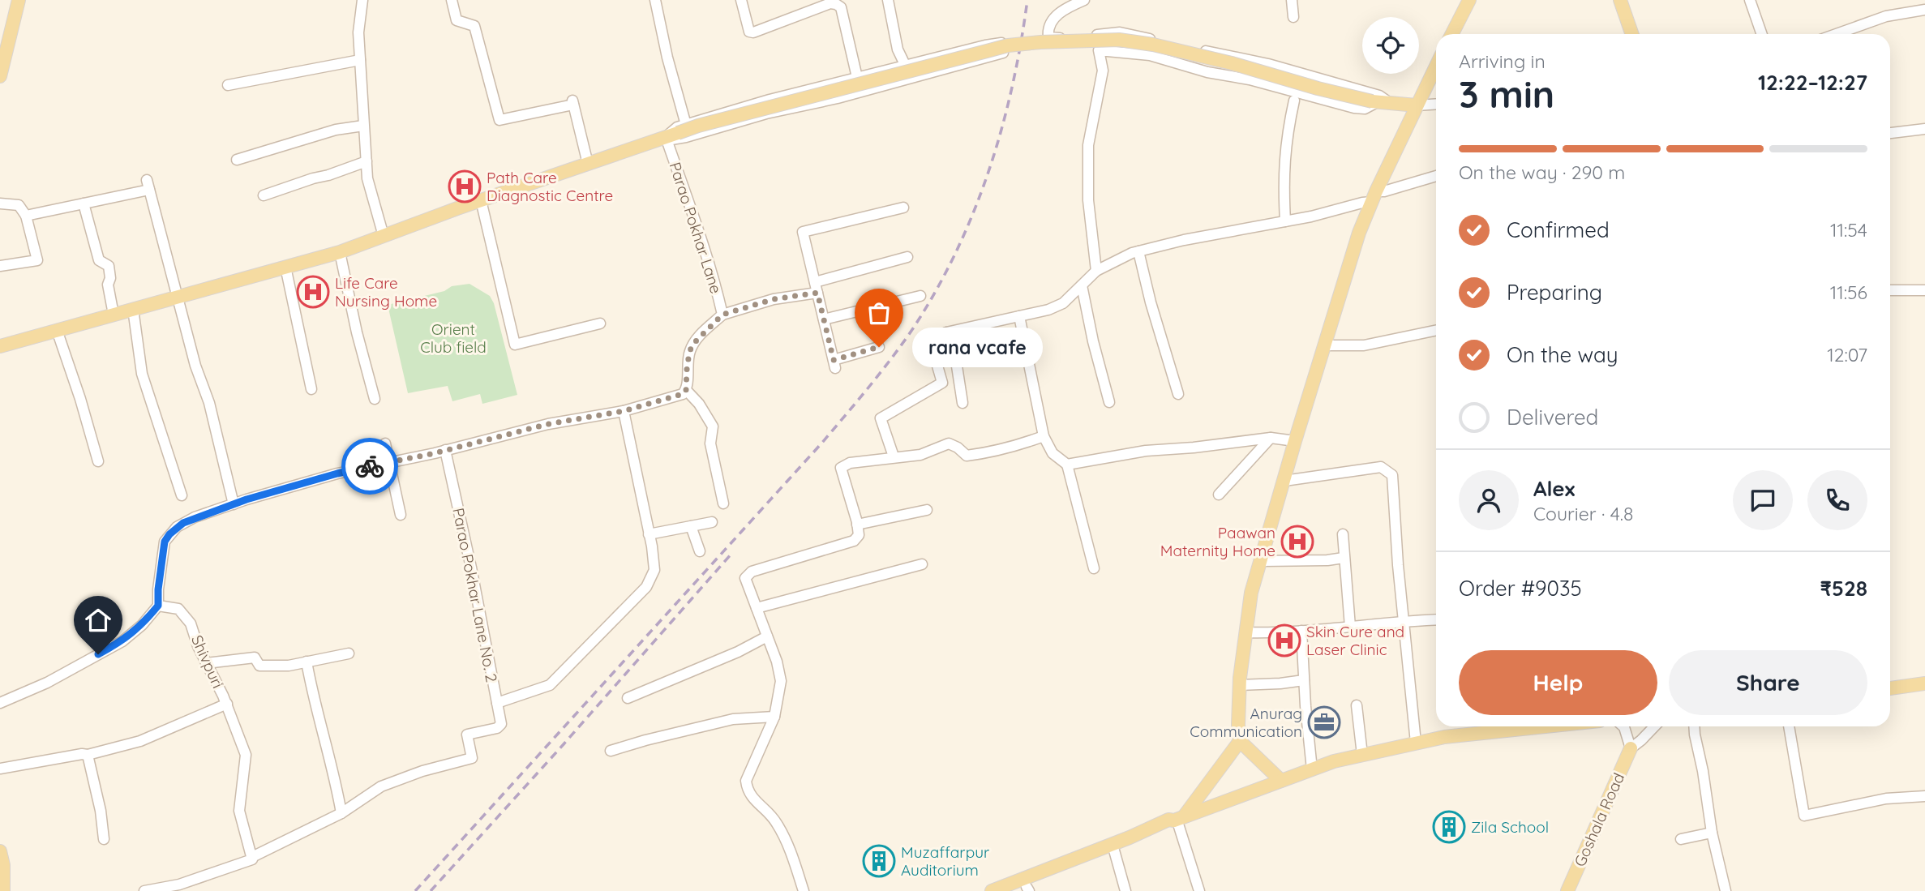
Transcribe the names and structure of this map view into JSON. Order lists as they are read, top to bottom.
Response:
{
  "streets": {
    "main road": ["Goshala Road"],
    "street": ["Parao Pokhar Lane", "Parao Pokhar Lane No. 2", "Shivpuri"]
  },
  "parks": ["Orient Club field"],
  "places": {
    "hospital": [
      "Path Care Diagnostic Centre",
      "Life Care Nursing Home",
      "Paawan Maternity Home",
      "Skin Cure and Laser Clinic"
    ],
    "other": ["rana vcafe"],
    "office": ["Anurag Communication"],
    "building": ["Zila School", "Muzaffarpur Auditorium"]
  },
  "page": {
    "heading": ["3 min", "Arriving in", "12:22–12:27"],
    "panel": [
      "Alex",
      "Courier · 4.8",
      "Order #9035",
      "₹528"
    ],
    "bar": "On the way · 290 m",
    "list": [
      ["Confirmed", "11:54"],
      ["Preparing", "11:56"],
      ["On the way", "12:07"],
      "Delivered"
    ],
    "bubble": "rana vcafe",
    "buttons": ["Help", "Share"]
  }
}
